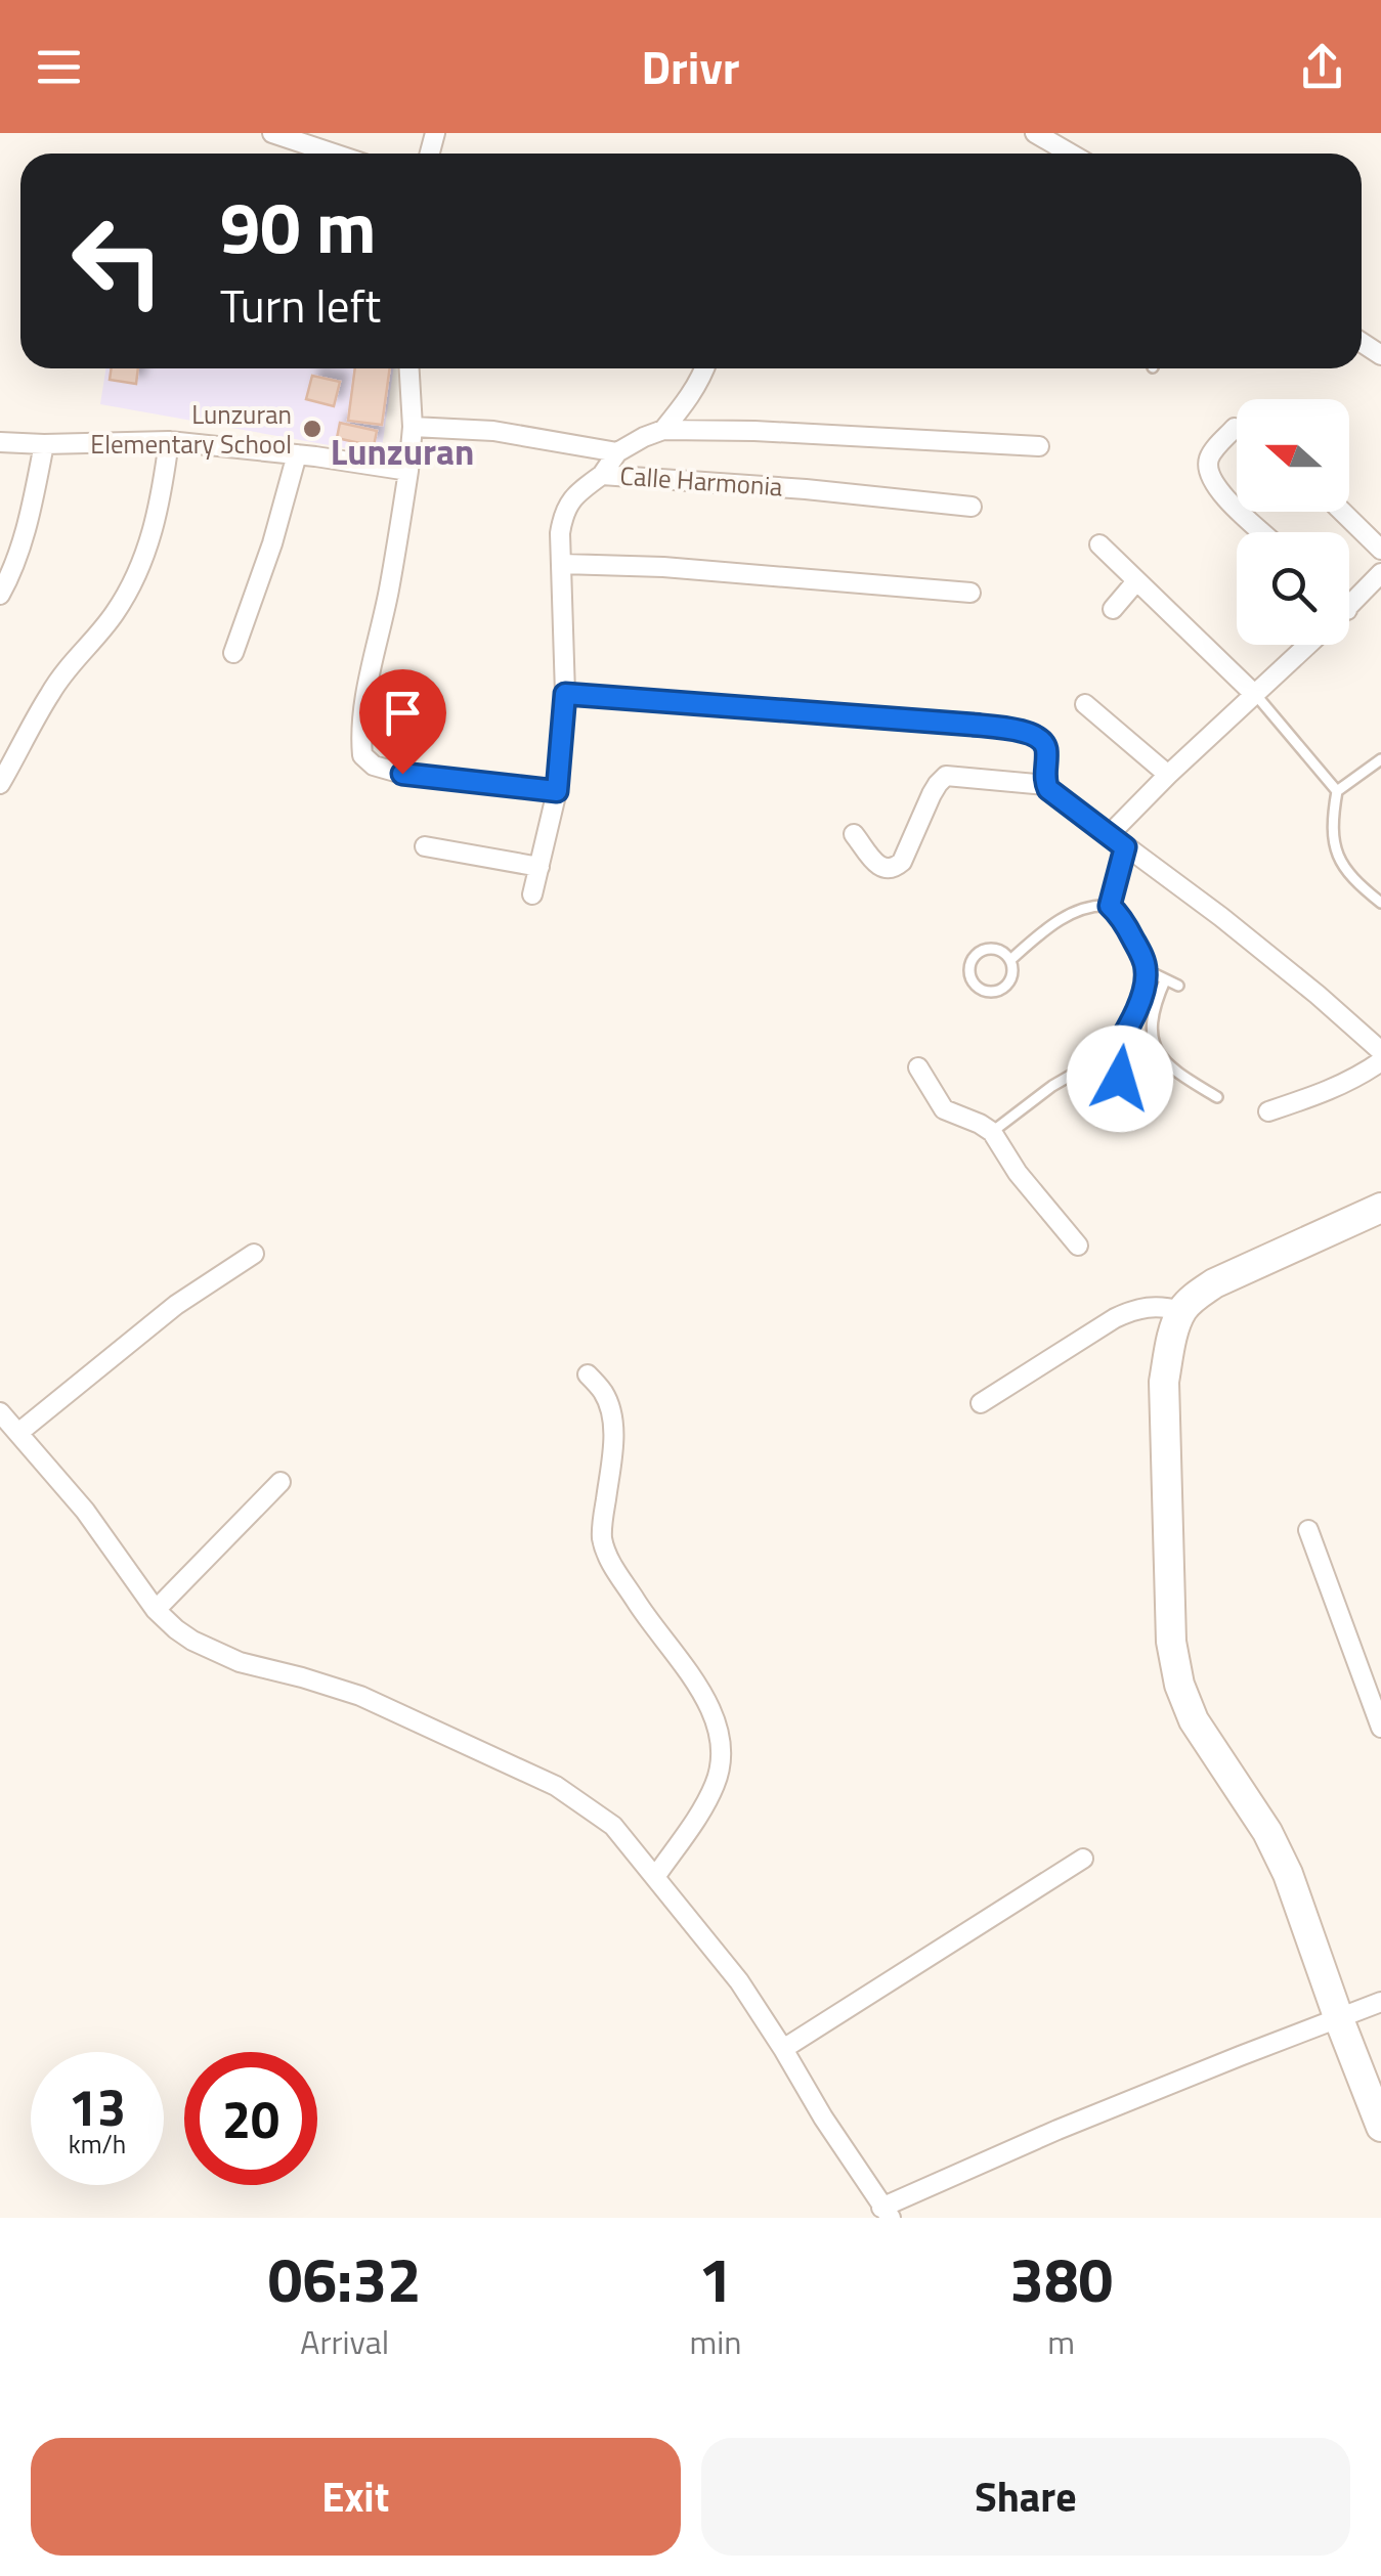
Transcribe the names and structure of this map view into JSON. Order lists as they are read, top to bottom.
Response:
{
  "streets": {
    "street": ["Calle Harmonia"]
  },
  "districts": ["Lunzuran"],
  "places": ["Lunzuran Elementary School"],
  "north": "left",
  "page": {
    "header": "Drivr",
    "turn": ["90 m", "Turn left"],
    "speed": "13 km/h",
    "limit": "20",
    "eta": [
      "06:32",
      "Arrival",
      "1",
      "min",
      "380",
      "m"
    ],
    "buttons": ["Exit", "Share"]
  }
}
